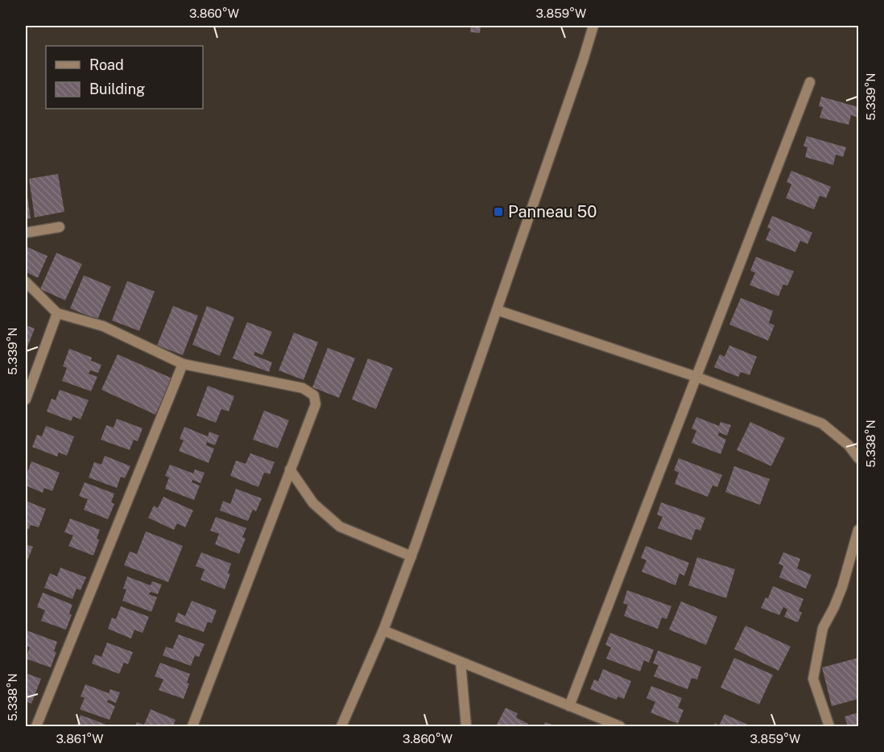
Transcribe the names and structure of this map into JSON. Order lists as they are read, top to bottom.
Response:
{
  "places": {
    "transit": ["Panneau 50"]
  },
  "legend": ["Road", "Building"],
  "coordinates": [
    "3.860°W",
    "3.859°W",
    "5.339°N",
    "5.338°N",
    "3.861°W"
  ]
}
